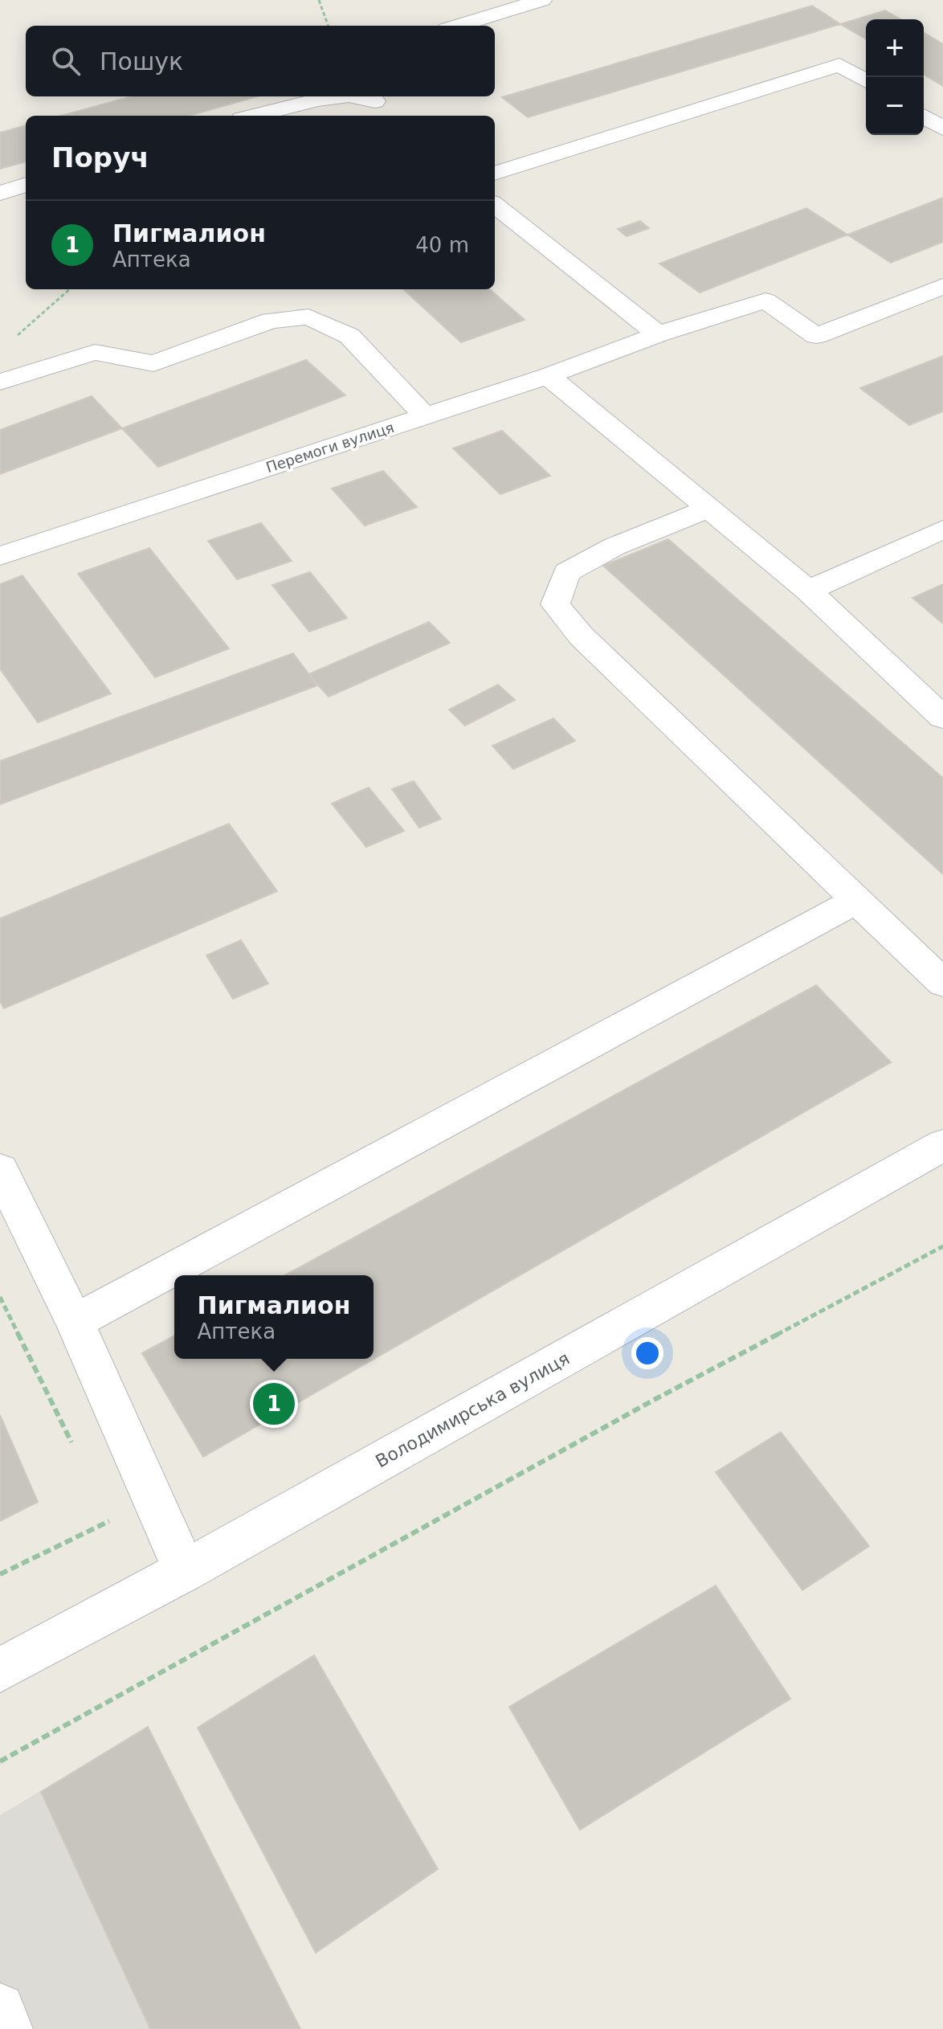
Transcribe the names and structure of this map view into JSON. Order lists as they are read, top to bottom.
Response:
{
  "streets": {
    "street": ["Перемоги вулиця", "Володимирська вулиця"]
  },
  "page": {
    "map_buttons": ["+", "−"],
    "search": "Пошук",
    "heading": "Поруч",
    "list": [
      {
        "mark": "1",
        "name": "Пигмалион",
        "note": "Аптека",
        "value": "40 m"
      }
    ],
    "popup": ["Пигмалион", "Аптека"],
    "pins": "1"
  }
}
